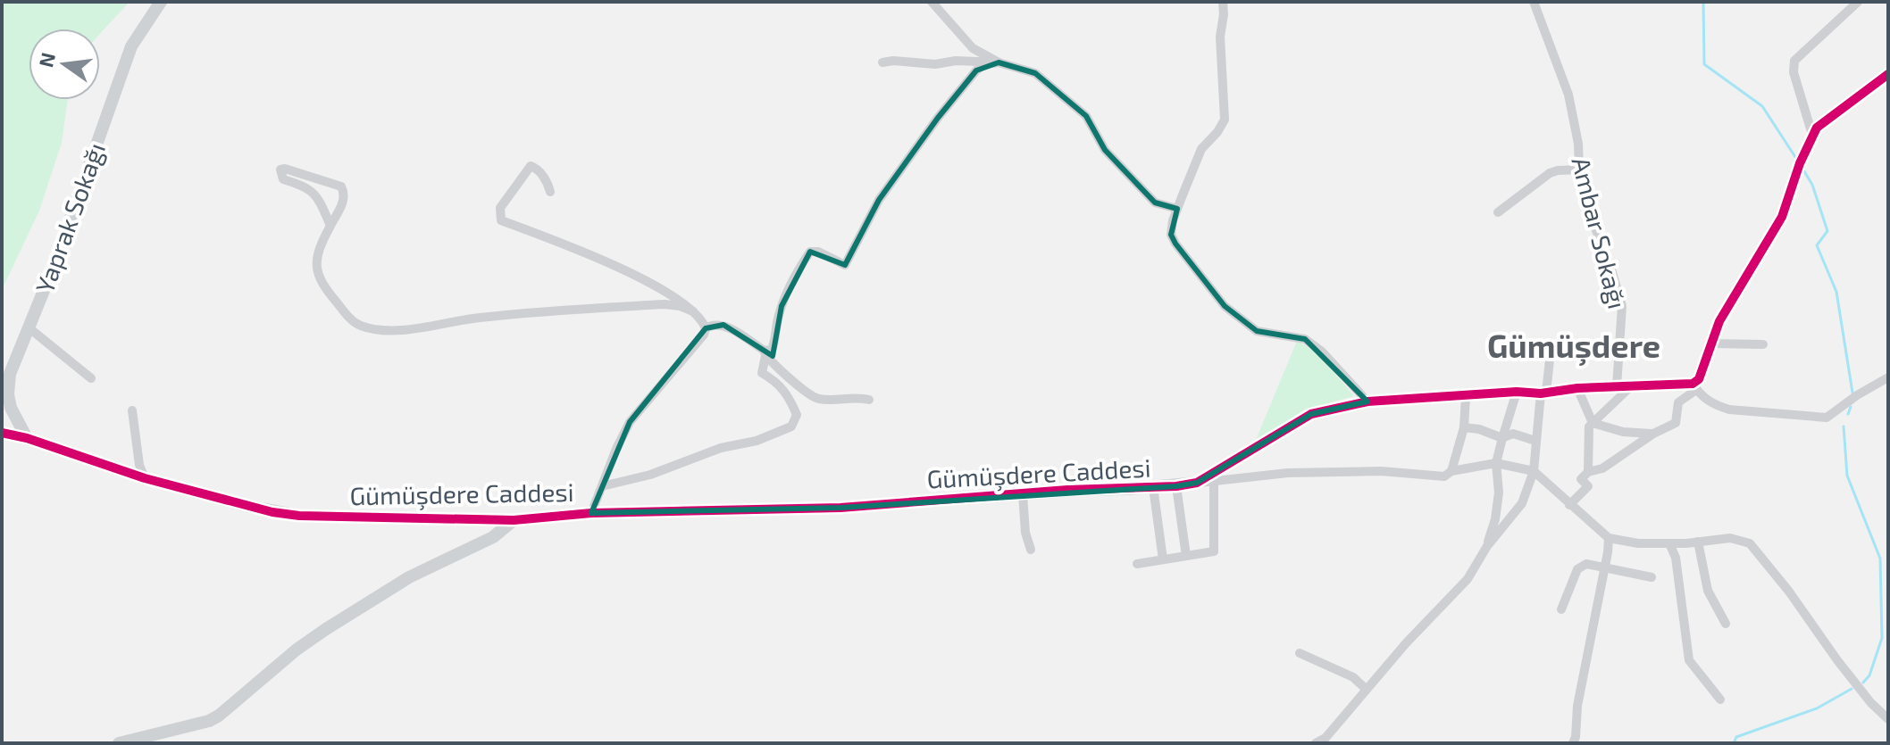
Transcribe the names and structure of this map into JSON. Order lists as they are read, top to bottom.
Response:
{
  "streets": {
    "street": ["Yaprak Sokağı", "Ambar Sokağı", "Gümüşdere Caddesi"]
  },
  "crossings": [
    ["Yaprak Sokağı", "Gümüşdere Caddesi"],
    ["Ambar Sokağı", "Gümüşdere Caddesi"]
  ],
  "districts": ["Gümüşdere"],
  "north": "left"
}
